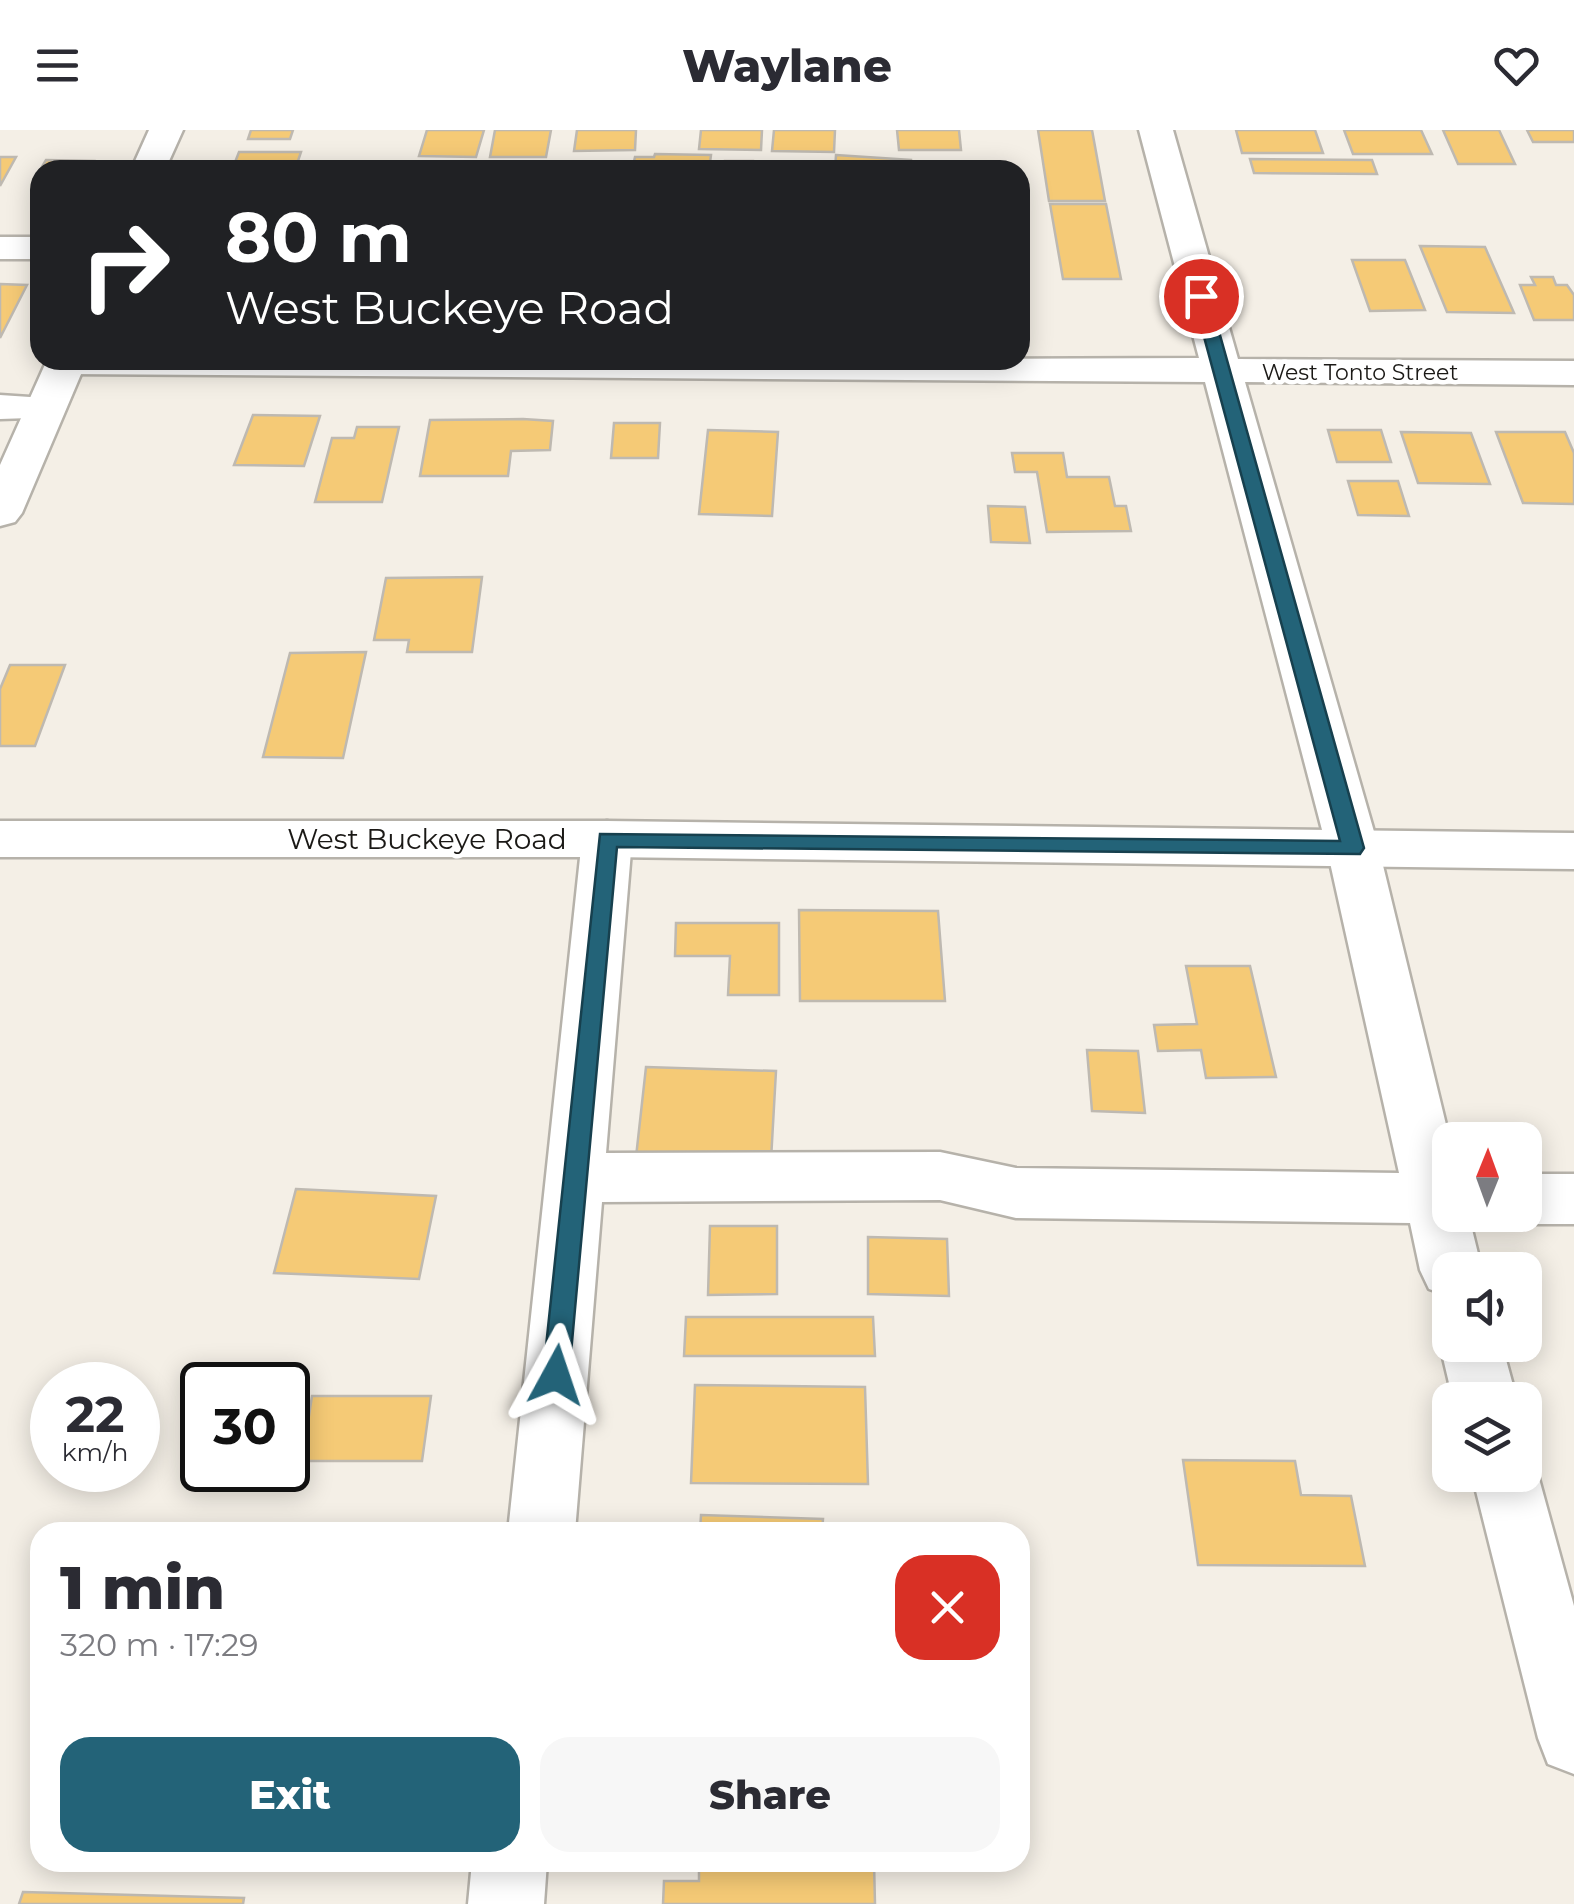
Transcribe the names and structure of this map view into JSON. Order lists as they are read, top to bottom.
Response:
{
  "streets": {
    "street": ["West Tonto Street", "West Buckeye Road"]
  },
  "north": "top",
  "page": {
    "header": "Waylane",
    "turn": ["80 m", "West Buckeye Road"],
    "speed": "22 km/h",
    "limit": "30",
    "heading": ["1 min", "320 m · 17:29"],
    "buttons": ["Exit", "Share"]
  }
}
